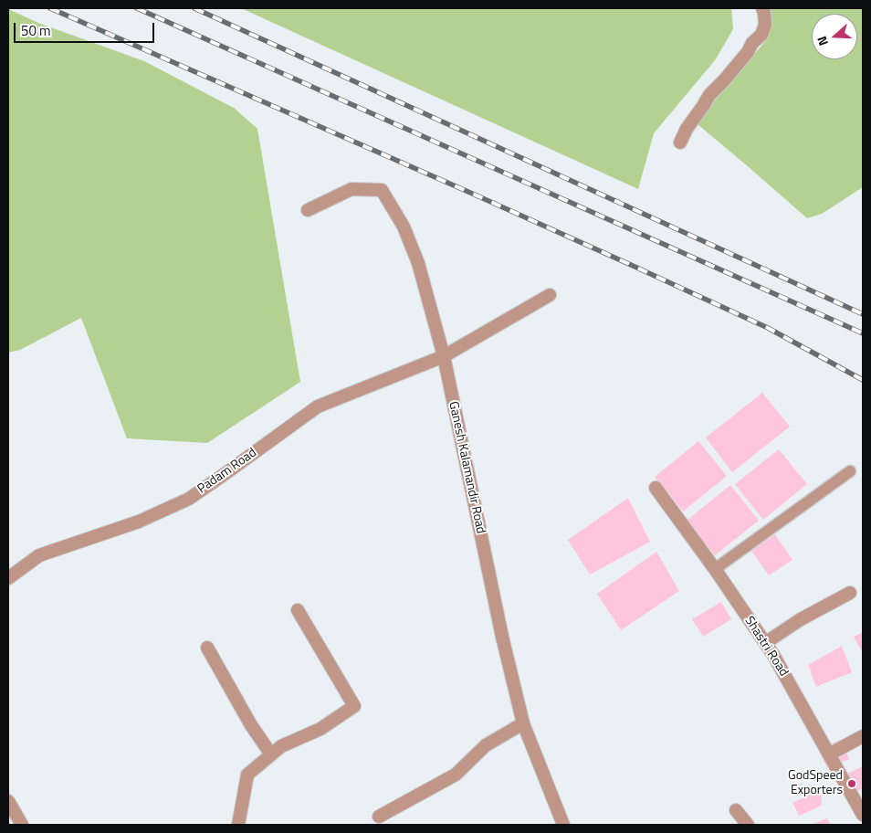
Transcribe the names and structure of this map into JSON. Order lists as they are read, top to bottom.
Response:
{
  "streets": {
    "street": ["Ganesh Kalamandir Road", "Padam Road", "Shastri Road"]
  },
  "crossings": [
    ["Ganesh Kalamandir Road", "Padam Road"]
  ],
  "places": ["GodSpeed Exporters"],
  "scale_bar": "50 m",
  "north": "left"
}
